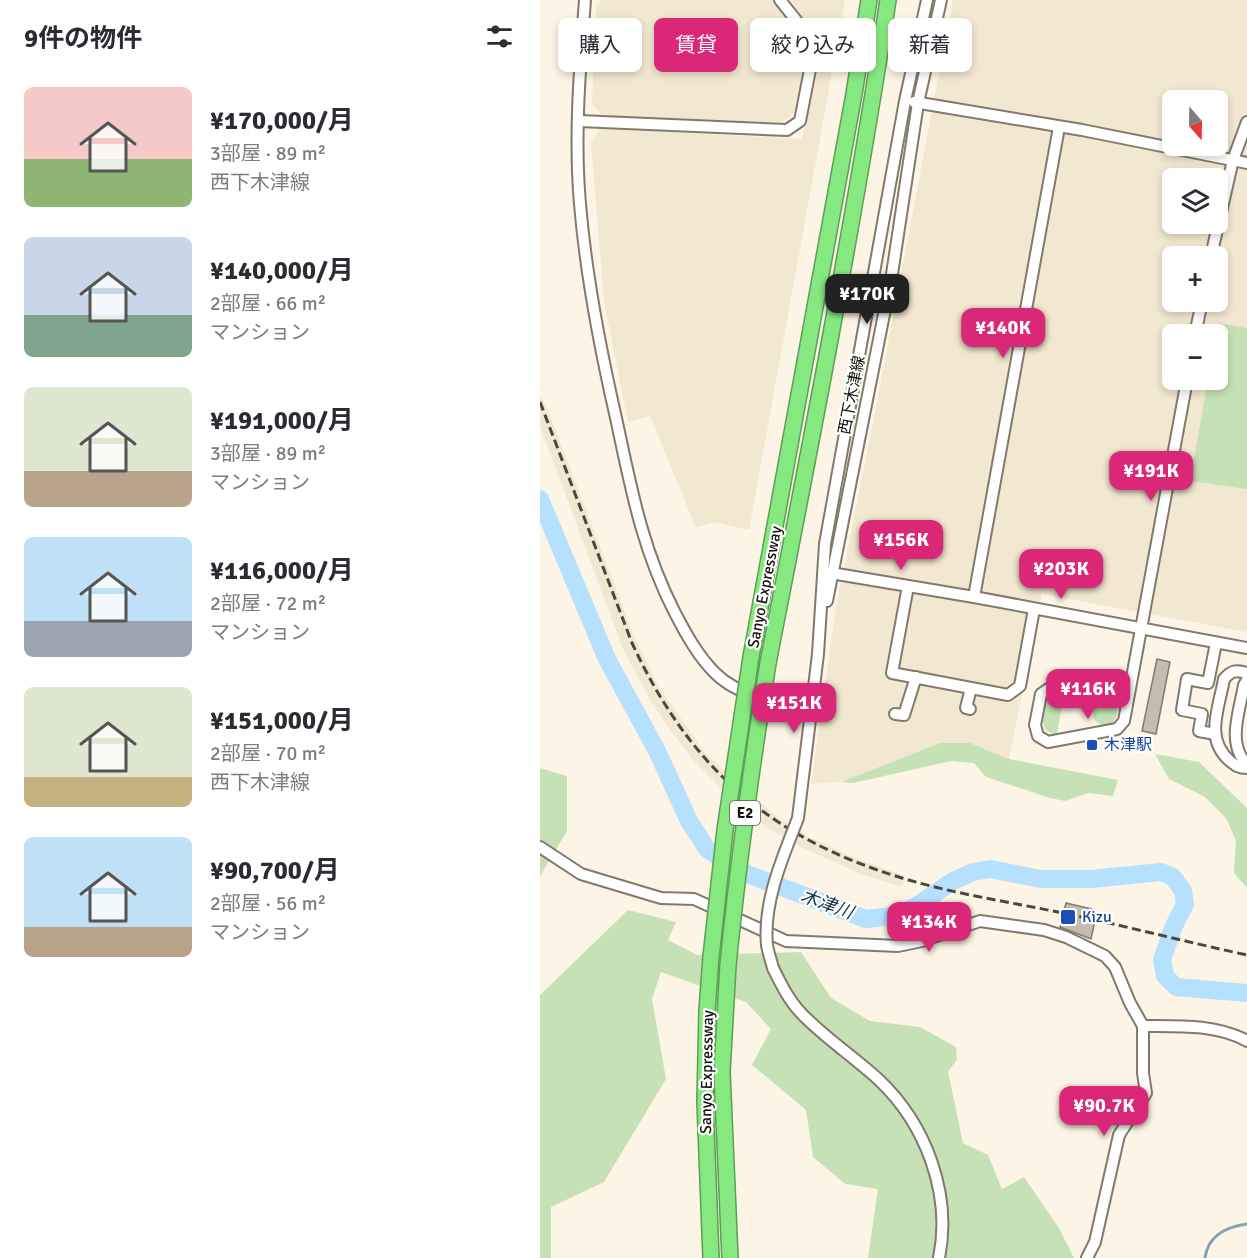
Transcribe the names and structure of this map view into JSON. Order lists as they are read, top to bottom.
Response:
{
  "streets": {
    "highway": ["Sanyo Expressway", "E2"],
    "street": ["西下木津線"]
  },
  "water": ["木津川"],
  "places": {
    "transit": ["木津駅", "Kizu"]
  },
  "north": "bottom",
  "page": {
    "heading": "9件の物件",
    "chip": [
      "購入",
      "賃貸",
      "絞り込み",
      "新着"
    ],
    "list": [
      {
        "name": "¥170,000/月",
        "note": "3部屋 · 89 m² · 西下木津線"
      },
      {
        "name": "¥140,000/月",
        "note": "2部屋 · 66 m² · マンション"
      },
      {
        "name": "¥191,000/月",
        "note": "3部屋 · 89 m² · マンション"
      },
      {
        "name": "¥116,000/月",
        "note": "2部屋 · 72 m² · マンション"
      },
      {
        "name": "¥151,000/月",
        "note": "2部屋 · 70 m² · 西下木津線"
      },
      {
        "name": "¥90,700/月",
        "note": "2部屋 · 56 m² · マンション"
      }
    ],
    "map_buttons": ["+", "−"],
    "price": [
      "¥170K",
      "¥140K",
      "¥191K",
      "¥156K",
      "¥203K",
      "¥116K",
      "¥151K",
      "¥134K",
      "¥90.7K"
    ]
  }
}
